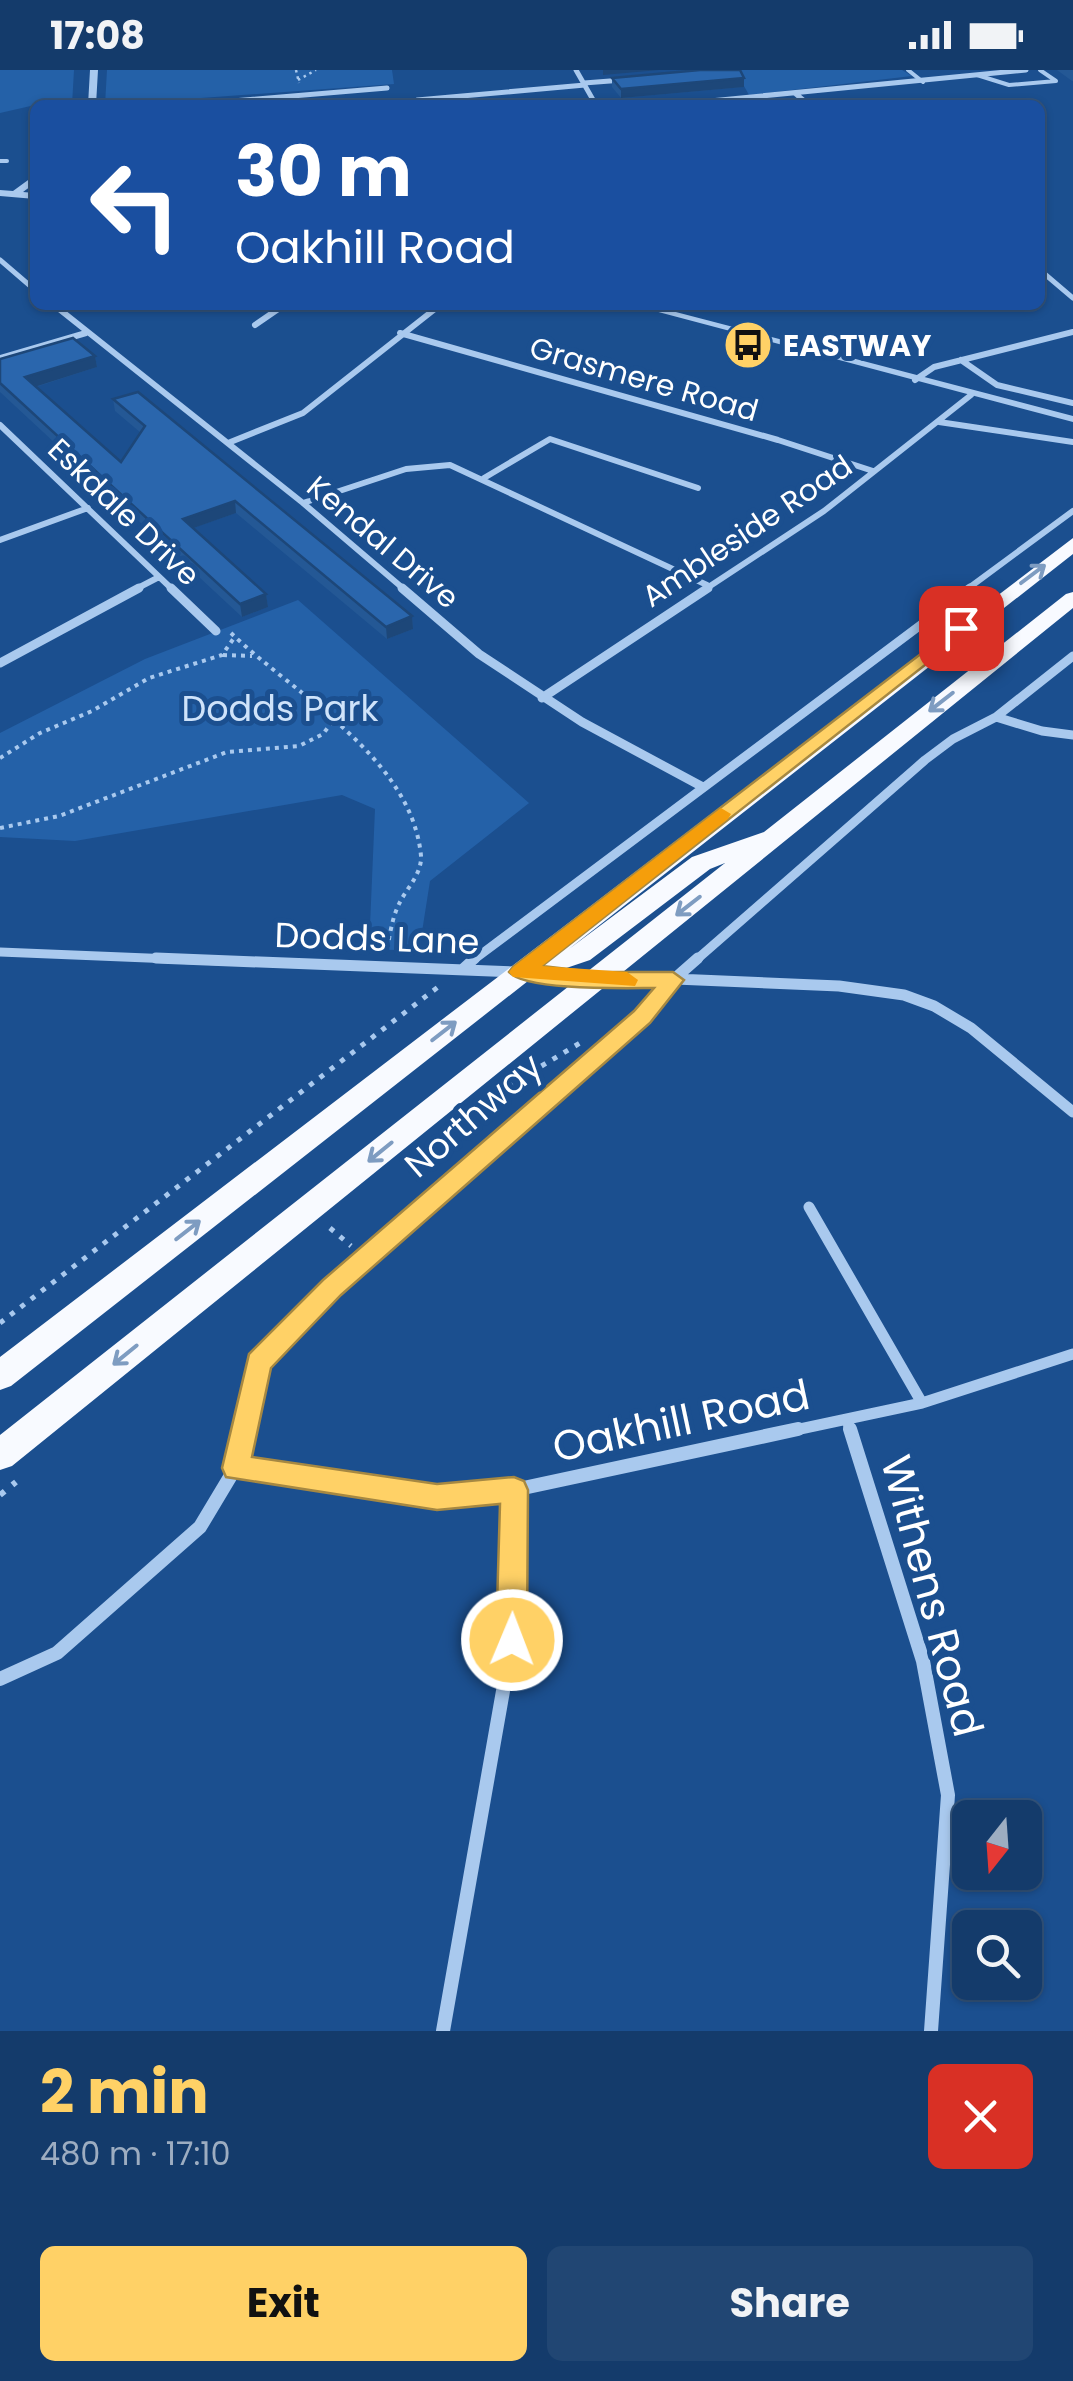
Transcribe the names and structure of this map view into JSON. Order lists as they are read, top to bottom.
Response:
{
  "streets": {
    "highway": ["Northway"],
    "street": [
      "Grasmere Road",
      "Eskdale Drive",
      "Ambleside Road",
      "Kendal Drive",
      "Dodds Lane",
      "Oakhill Road",
      "Withens Road"
    ]
  },
  "crossings": [
    ["Grasmere Road", "Ambleside Road"],
    ["Ambleside Road", "Kendal Drive"],
    ["Dodds Lane", "Northway"],
    ["Northway", "Oakhill Road"],
    ["Oakhill Road", "Withens Road"]
  ],
  "parks": ["Dodds Park"],
  "places": {
    "bus stop": ["EASTWAY"]
  },
  "north": "bottom",
  "page": {
    "status": "17:08",
    "turn": ["30 m", "Oakhill Road"],
    "heading": ["2 min", "480 m · 17:10"],
    "buttons": ["Exit", "Share"]
  }
}
